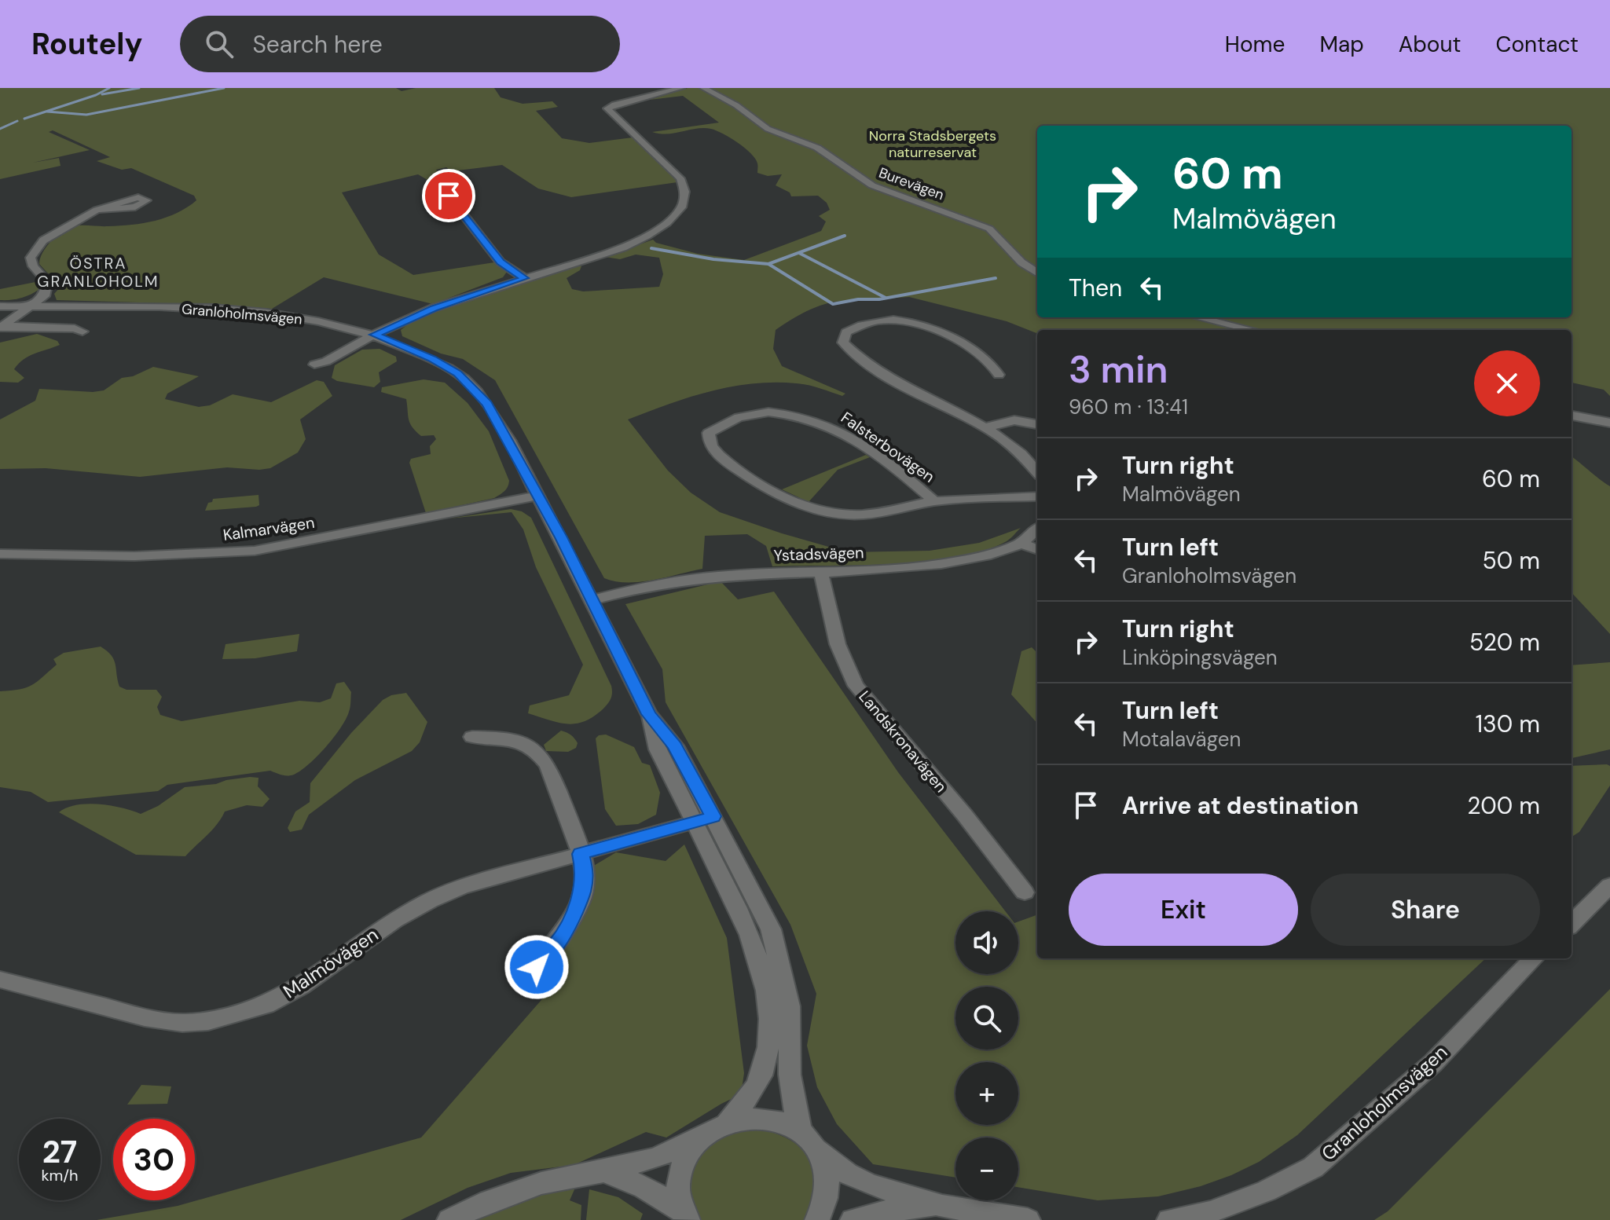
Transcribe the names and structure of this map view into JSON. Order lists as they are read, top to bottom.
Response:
{
  "streets": {
    "street": [
      "Burevägen",
      "Granloholmsvägen",
      "Falsterbovägen",
      "Kalmarvägen",
      "Ystadsvägen",
      "Landskronavägen",
      "Malmövägen"
    ]
  },
  "crossings": [
    ["Granloholmsvägen", "Kalmarvägen"],
    ["Granloholmsvägen", "Ystadsvägen"],
    ["Granloholmsvägen", "Malmövägen"],
    ["Ystadsvägen", "Landskronavägen"]
  ],
  "districts": ["ÖSTRA GRANLOHOLM"],
  "parks": ["Norra Stadsbergets naturreservat"],
  "page": {
    "header": "Routely",
    "search": "Search here",
    "nav": [
      "Home",
      "Map",
      "About",
      "Contact"
    ],
    "turn": ["60 m", "Malmövägen"],
    "then": "Then",
    "heading": ["3 min", "960 m · 13:41"],
    "list": [
      {
        "name": "Turn right",
        "note": "Malmövägen",
        "value": "60 m"
      },
      {
        "name": "Turn left",
        "note": "Granloholmsvägen",
        "value": "50 m"
      },
      {
        "name": "Turn right",
        "note": "Linköpingsvägen",
        "value": "520 m"
      },
      {
        "name": "Turn left",
        "note": "Motalavägen",
        "value": "130 m"
      },
      {
        "name": "Arrive at destination",
        "value": "200 m"
      }
    ],
    "buttons": ["Exit", "Share"],
    "map_buttons": ["+", "−"],
    "speed": "27 km/h",
    "limit": "30"
  }
}
